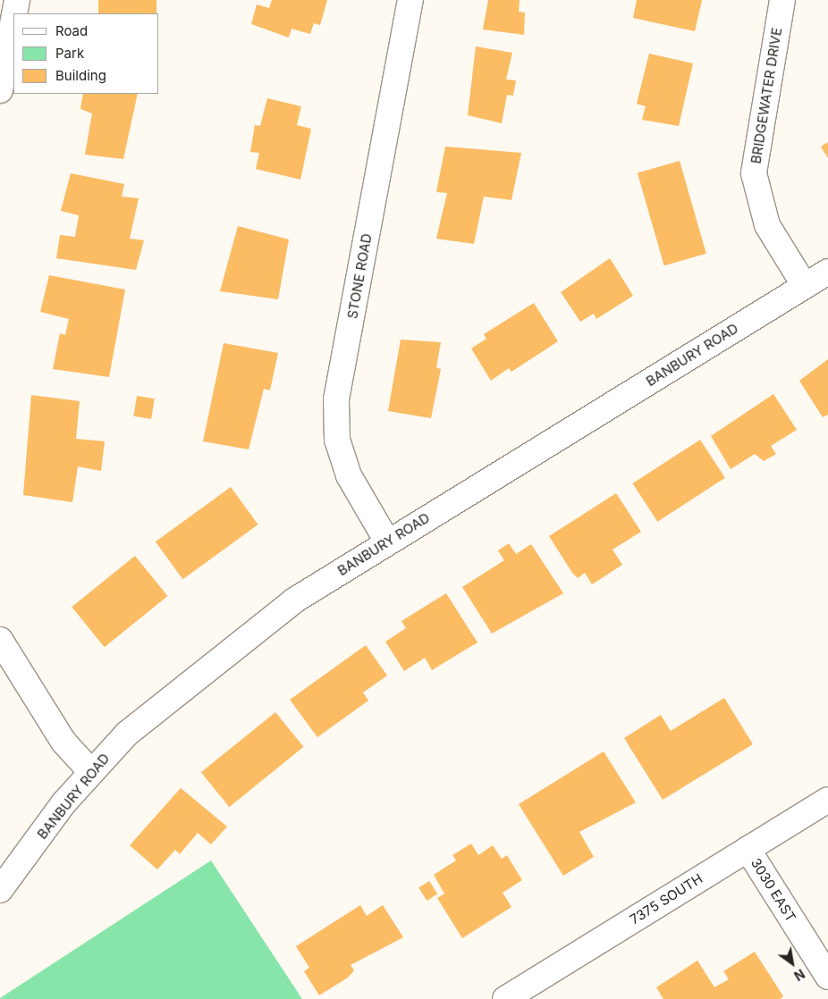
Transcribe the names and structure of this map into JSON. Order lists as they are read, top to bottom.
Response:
{
  "streets": {
    "street": [
      "BRIDGEWATER DRIVE",
      "STONE ROAD",
      "BANBURY ROAD",
      "3030 EAST",
      "7375 SOUTH"
    ]
  },
  "crossings": [
    ["BRIDGEWATER DRIVE", "BANBURY ROAD"],
    ["STONE ROAD", "BANBURY ROAD"],
    ["3030 EAST", "7375 SOUTH"]
  ],
  "legend": ["Road", "Park", "Building"],
  "north": "bottom right"
}
